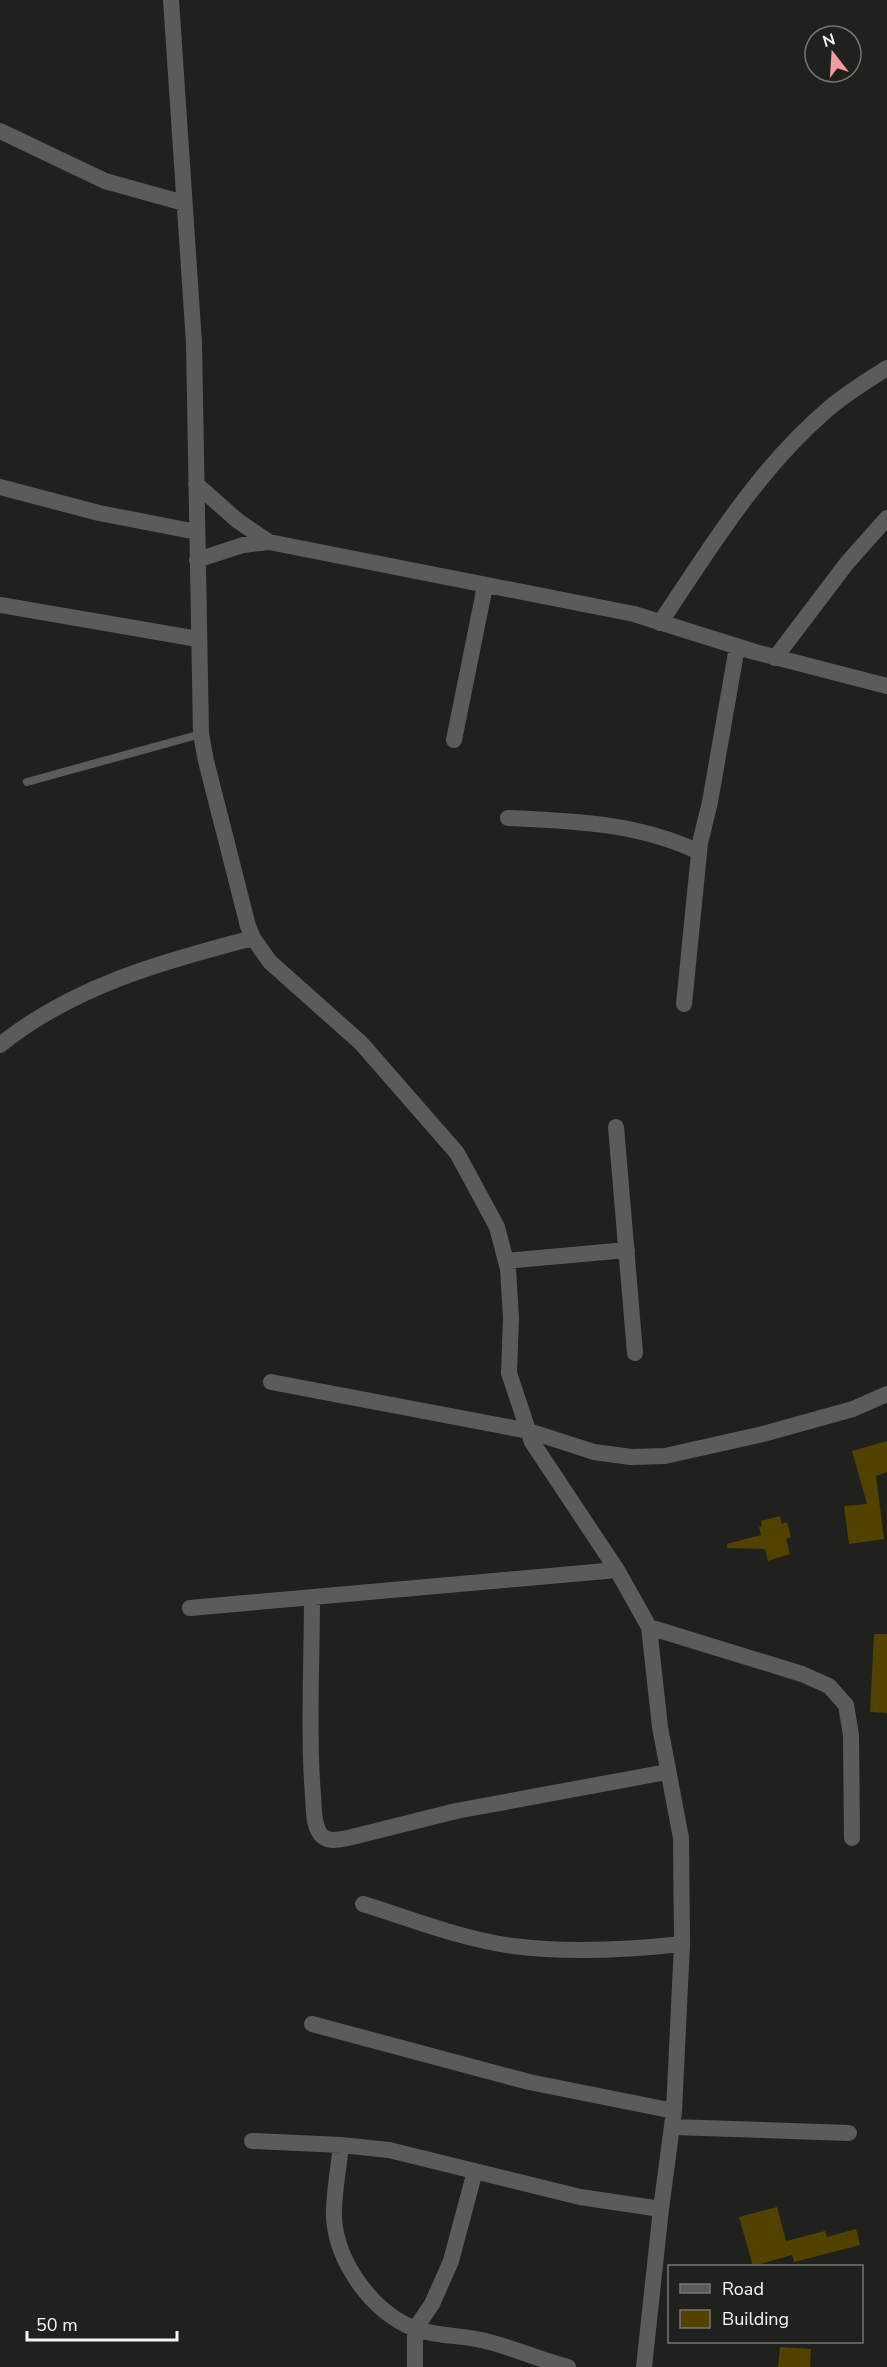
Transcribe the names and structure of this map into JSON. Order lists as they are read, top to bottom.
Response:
{
  "legend": ["Road", "Building"],
  "scale_bar": "50 m",
  "north": "top"
}
